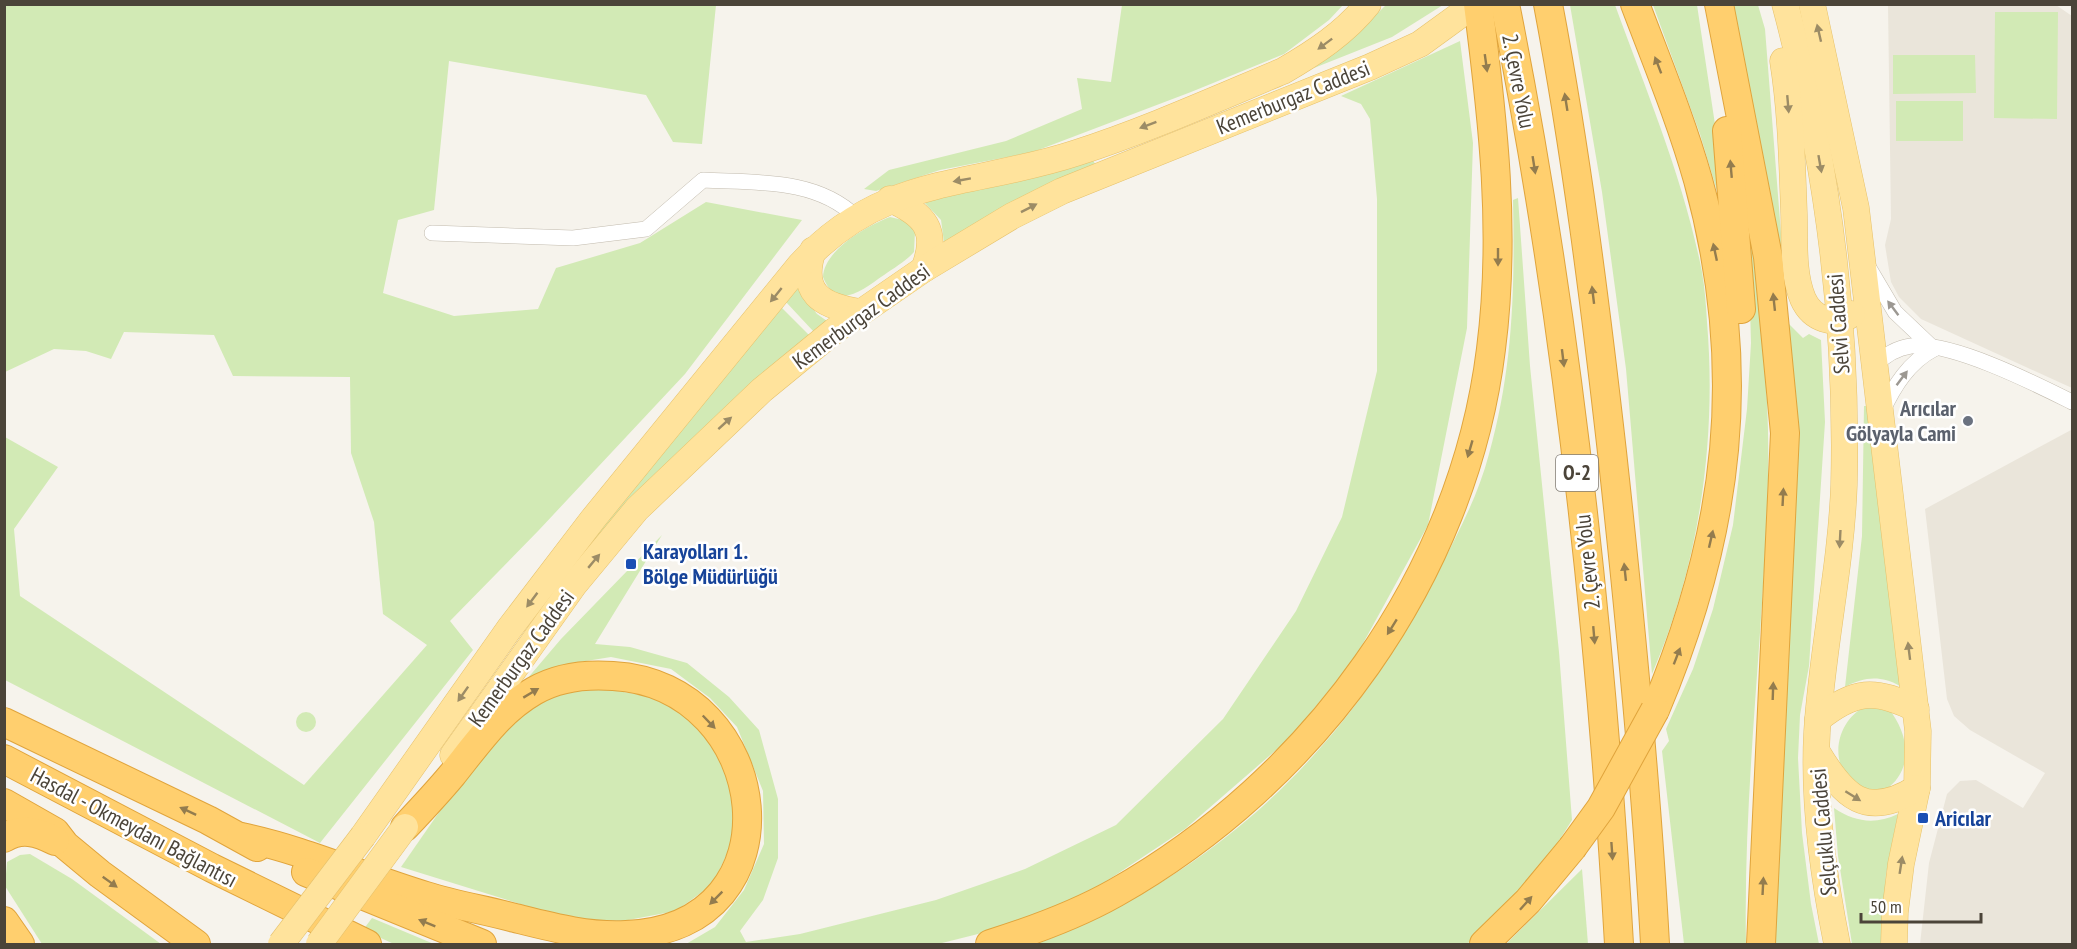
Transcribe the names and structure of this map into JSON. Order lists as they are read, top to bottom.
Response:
{
  "streets": {
    "highway": ["2. Çevre Yolu", "O-2", "Hasdal - Okmeydanı Bağlantısı"],
    "main road": ["Kemerburgaz Caddesi", "Selvi Caddesi", "Selçuklu Caddesi"]
  },
  "crossings": [
    ["Selvi Caddesi", "Selçuklu Caddesi"]
  ],
  "places": {
    "other": ["Arıcılar Gölyayla Cami"],
    "transit": ["Karayolları 1. Bölge Müdürlüğü", "Aricılar"]
  },
  "scale_bar": "50 m"
}
